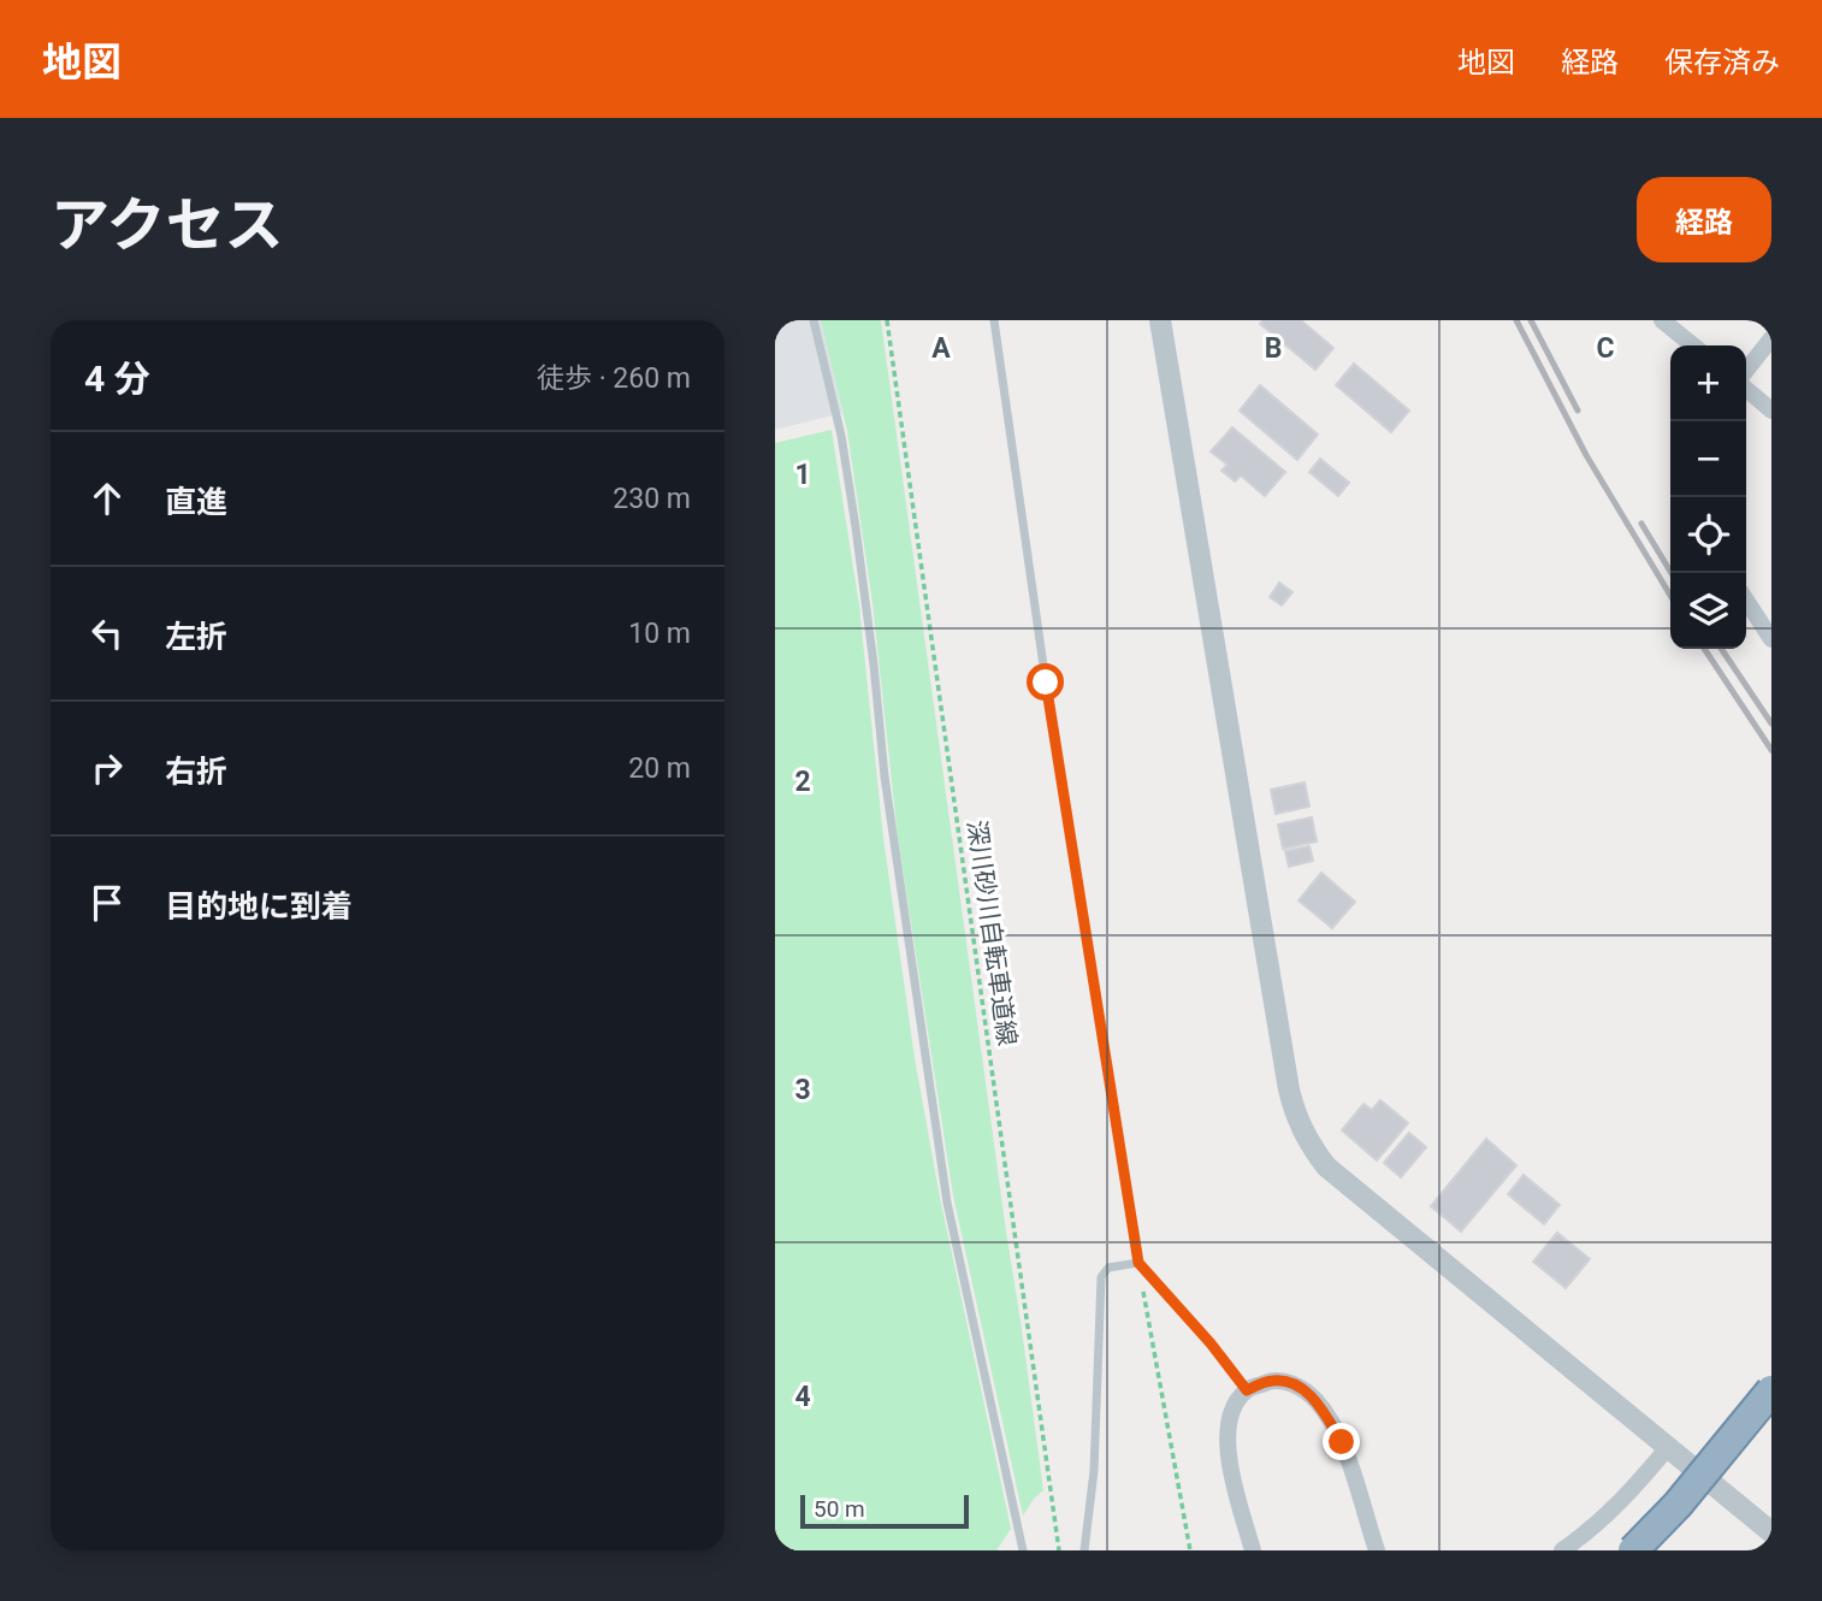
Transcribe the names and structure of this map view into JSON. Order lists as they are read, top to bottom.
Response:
{
  "streets": {
    "path": ["深川砂川自転車道線"]
  },
  "scale_bar": "50 m",
  "page": {
    "header": "地図",
    "nav": ["地図", "経路", "保存済み"],
    "title": "アクセス",
    "buttons": "経路",
    "heading": ["4 分", "徒歩 · 260 m"],
    "map_buttons": ["+", "−"],
    "list": [
      ["直進", "230 m"],
      ["左折", "10 m"],
      ["右折", "20 m"],
      "目的地に到着"
    ],
    "scale": "50 m"
  },
  "grid": {
    "columns": ["A", "B", "C"],
    "rows": [
      "1",
      "2",
      "3",
      "4"
    ]
  }
}
